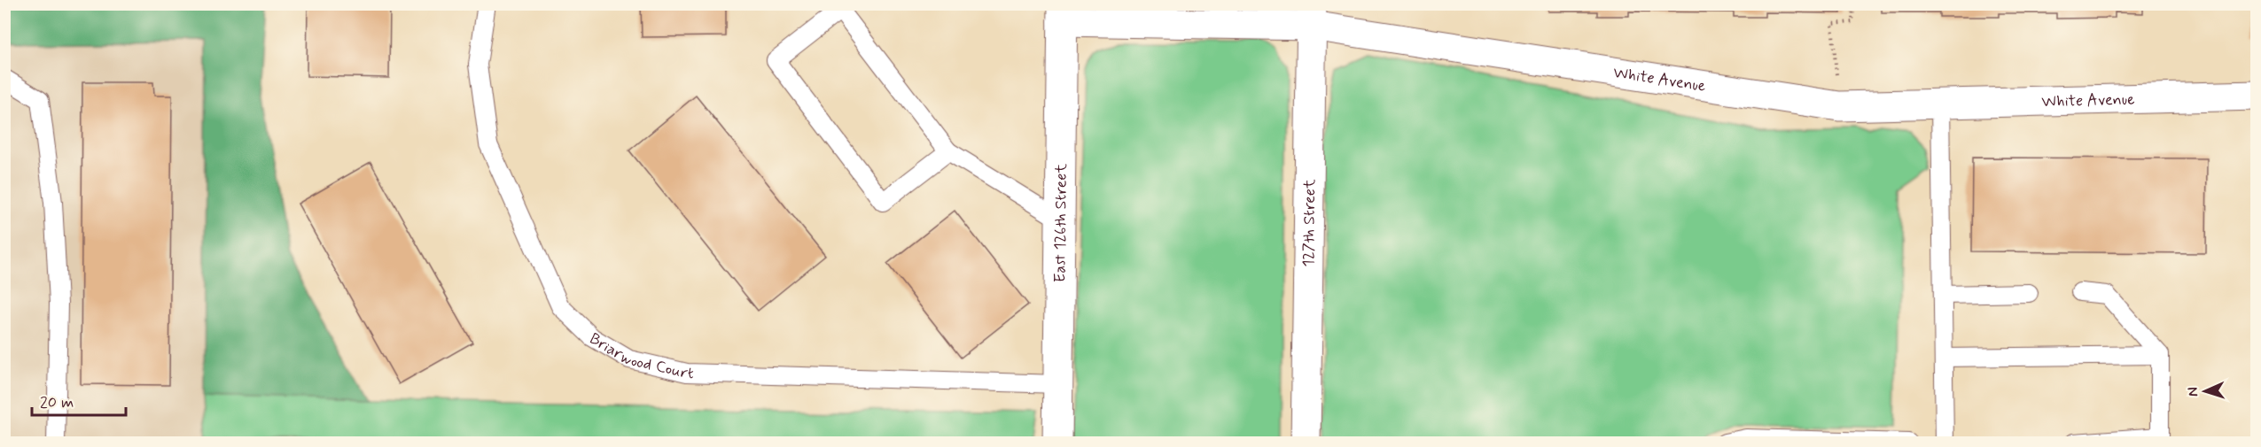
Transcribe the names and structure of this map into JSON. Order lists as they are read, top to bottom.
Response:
{
  "streets": {
    "street": ["White Avenue", "East 126th Street", "127th Street"],
    "lane": ["Briarwood Court"]
  },
  "crossings": [
    ["White Avenue", "East 126th Street"],
    ["White Avenue", "127th Street"],
    ["East 126th Street", "Briarwood Court"]
  ],
  "scale_bar": "20 m",
  "north": "left"
}
